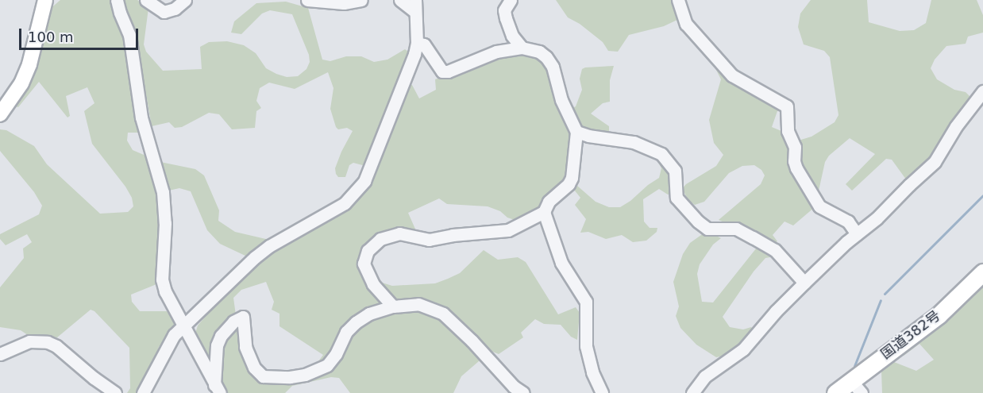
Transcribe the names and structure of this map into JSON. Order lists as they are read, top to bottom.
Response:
{
  "streets": {
    "highway": ["国道382号"]
  },
  "scale_bar": "100 m"
}
